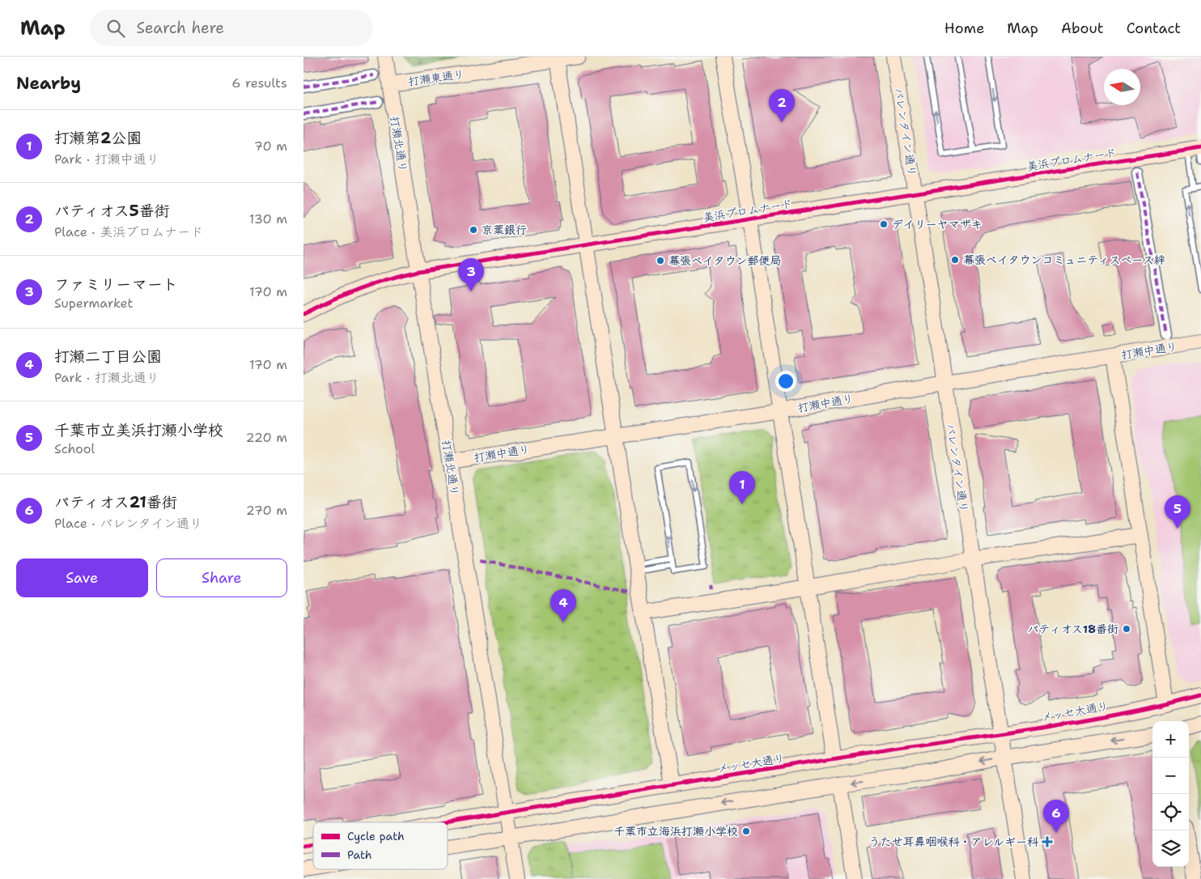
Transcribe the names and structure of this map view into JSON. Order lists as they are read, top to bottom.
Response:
{
  "streets": {
    "street": [
      "打瀬東通り",
      "バレンタイン通り",
      "打瀬北通り",
      "美浜プロムナード",
      "打瀬中通り",
      "メッセ大通り"
    ]
  },
  "crossings": [
    ["打瀬東通り", "打瀬北通り"],
    ["バレンタイン通り", "美浜プロムナード"],
    ["バレンタイン通り", "打瀬中通り"],
    ["バレンタイン通り", "メッセ大通り"],
    ["打瀬北通り", "美浜プロムナード"],
    ["打瀬北通り", "打瀬中通り"],
    ["打瀬北通り", "メッセ大通り"]
  ],
  "places": {
    "other": [
      "デイリーヤマザキ",
      "京葉銀行",
      "幕張ベイタウンコミュニティスペース絆",
      "幕張ベイタウン郵便局",
      "パティオス18番街",
      "千葉市立海浜打瀬小学校"
    ],
    "health": ["うたせ耳鼻咽喉科・アレルギー科"]
  },
  "legend": ["Cycle path", "Path"],
  "north": "left",
  "page": {
    "header": "Map",
    "search": "Search here",
    "nav": [
      "Home",
      "Map",
      "About",
      "Contact"
    ],
    "heading": ["Nearby", "6 results"],
    "pins": [
      "2",
      "3",
      "1",
      "5",
      "4",
      "6"
    ],
    "list": [
      {
        "mark": "1",
        "name": "打瀬第2公園",
        "note": "Park · 打瀬中通り",
        "value": "70 m"
      },
      {
        "mark": "2",
        "name": "パティオス5番街",
        "note": "Place · 美浜プロムナード",
        "value": "130 m"
      },
      {
        "mark": "3",
        "name": "ファミリーマート",
        "note": "Supermarket",
        "value": "170 m"
      },
      {
        "mark": "4",
        "name": "打瀬二丁目公園",
        "note": "Park · 打瀬北通り",
        "value": "170 m"
      },
      {
        "mark": "5",
        "name": "千葉市立美浜打瀬小学校",
        "note": "School",
        "value": "220 m"
      },
      {
        "mark": "6",
        "name": "パティオス21番街",
        "note": "Place · バレンタイン通り",
        "value": "270 m"
      }
    ],
    "buttons": ["Save", "Share"],
    "map_buttons": ["+", "−"]
  }
}
